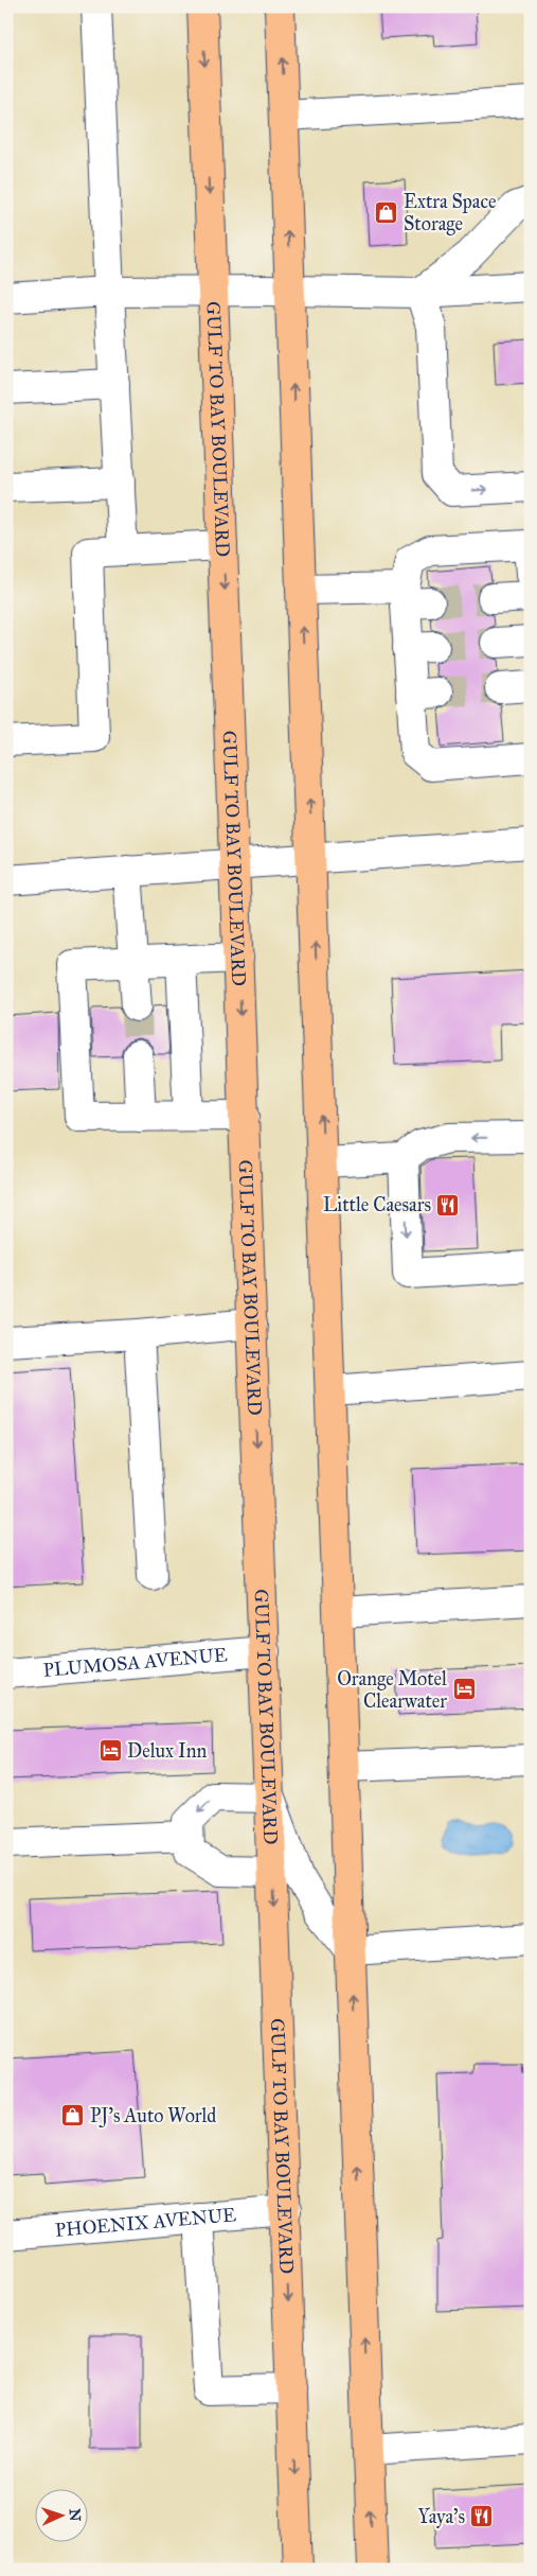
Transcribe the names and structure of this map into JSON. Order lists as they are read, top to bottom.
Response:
{
  "streets": {
    "main road": ["GULF TO BAY BOULEVARD"],
    "street": ["PLUMOSA AVENUE", "PHOENIX AVENUE"]
  },
  "crossings": [
    ["GULF TO BAY BOULEVARD", "PLUMOSA AVENUE"],
    ["GULF TO BAY BOULEVARD", "PHOENIX AVENUE"]
  ],
  "places": {
    "shop": ["Extra Space Storage", "PJ's Auto World"],
    "restaurant": ["Little Caesars", "Yaya's"],
    "hotel": ["Orange Motel Clearwater", "Delux Inn"]
  },
  "north": "right"
}
